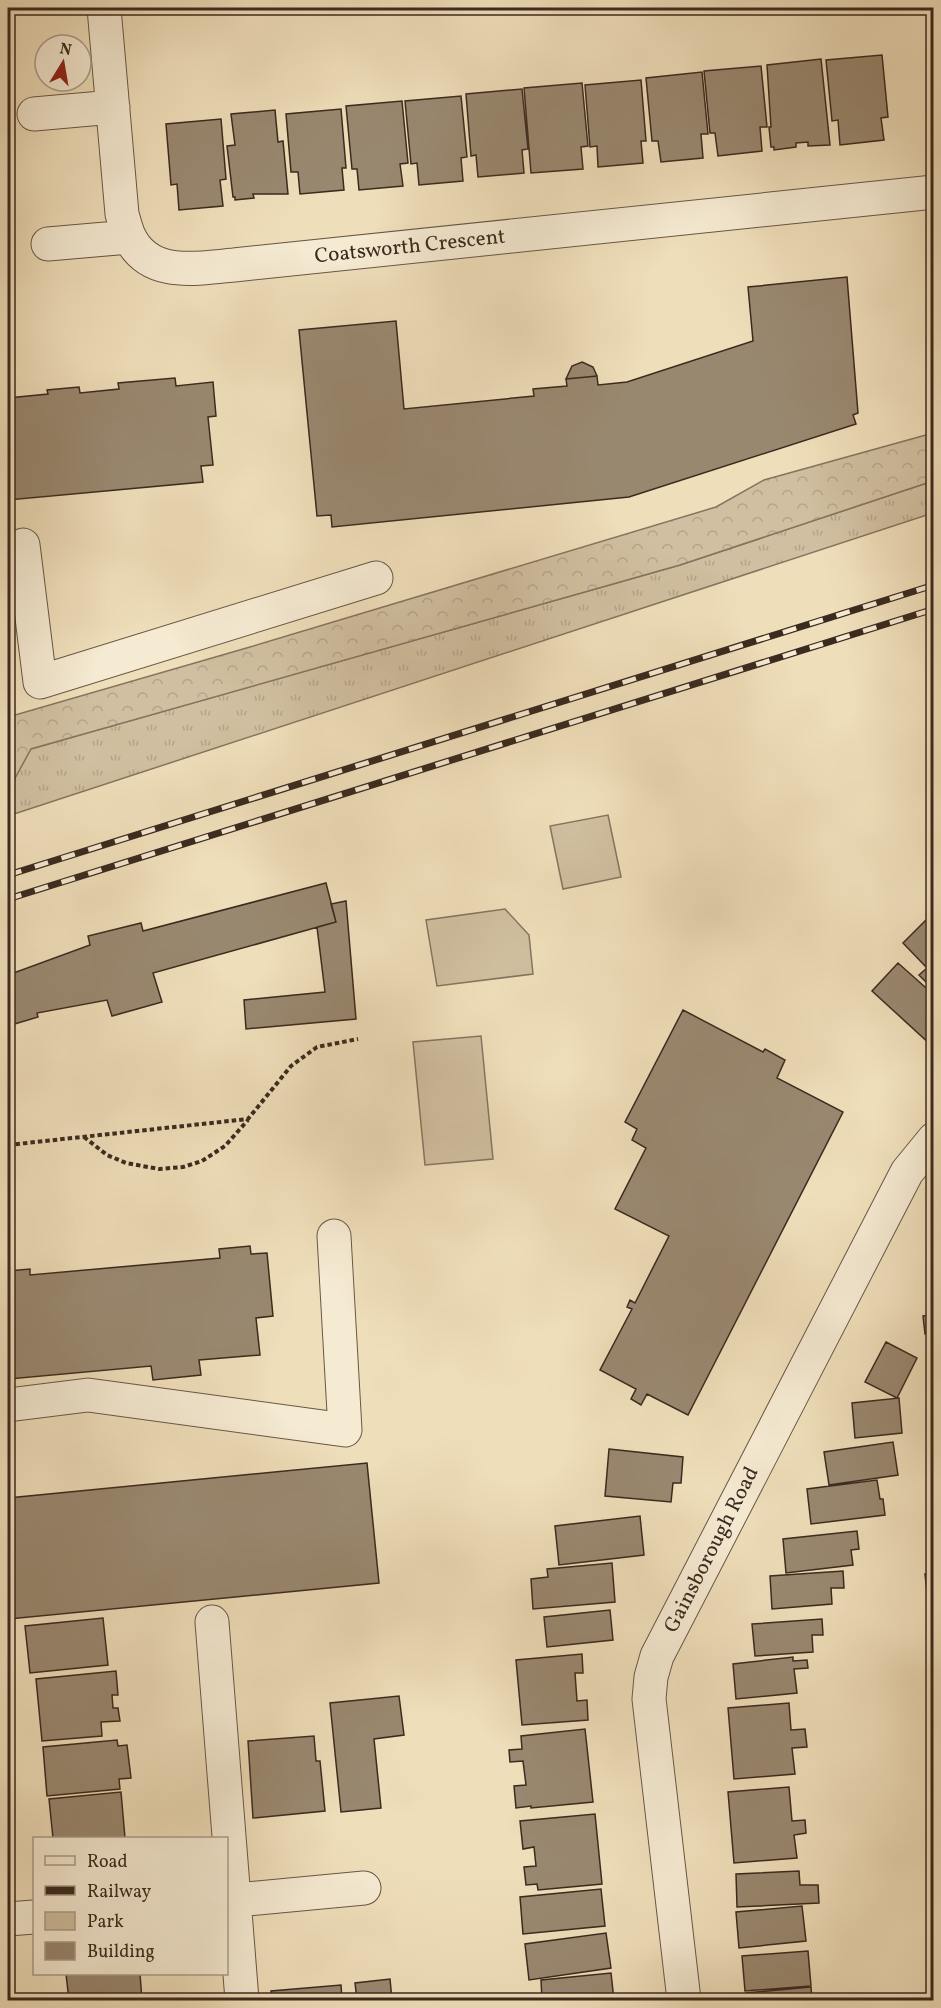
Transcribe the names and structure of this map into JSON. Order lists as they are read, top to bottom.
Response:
{
  "streets": {
    "street": ["Coatsworth Crescent", "Gainsborough Road"]
  },
  "legend": [
    "Road",
    "Railway",
    "Park",
    "Building"
  ],
  "north": "top"
}
